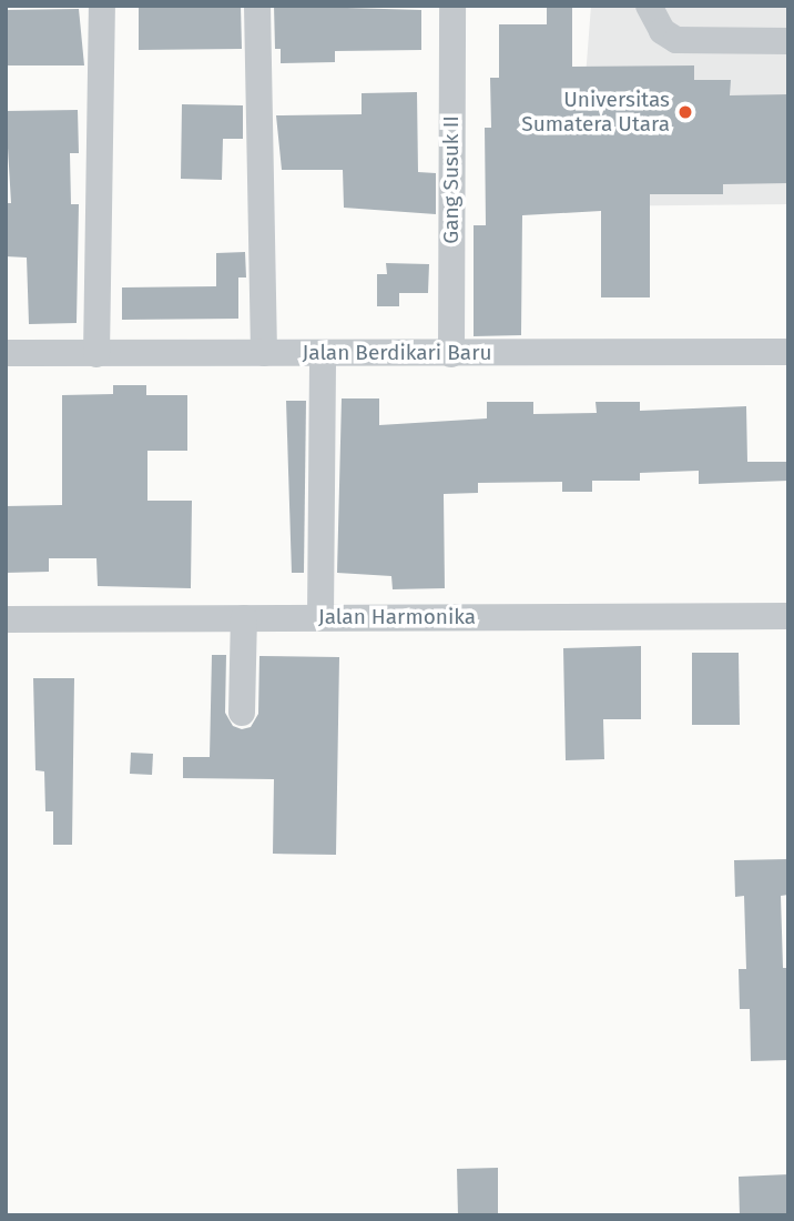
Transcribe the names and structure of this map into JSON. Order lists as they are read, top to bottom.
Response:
{
  "streets": {
    "street": ["Gang Susuk II", "Jalan Berdikari Baru", "Jalan Harmonika"]
  },
  "crossings": [
    ["Gang Susuk II", "Jalan Berdikari Baru"]
  ],
  "places": ["Universitas Sumatera Utara"]
}
